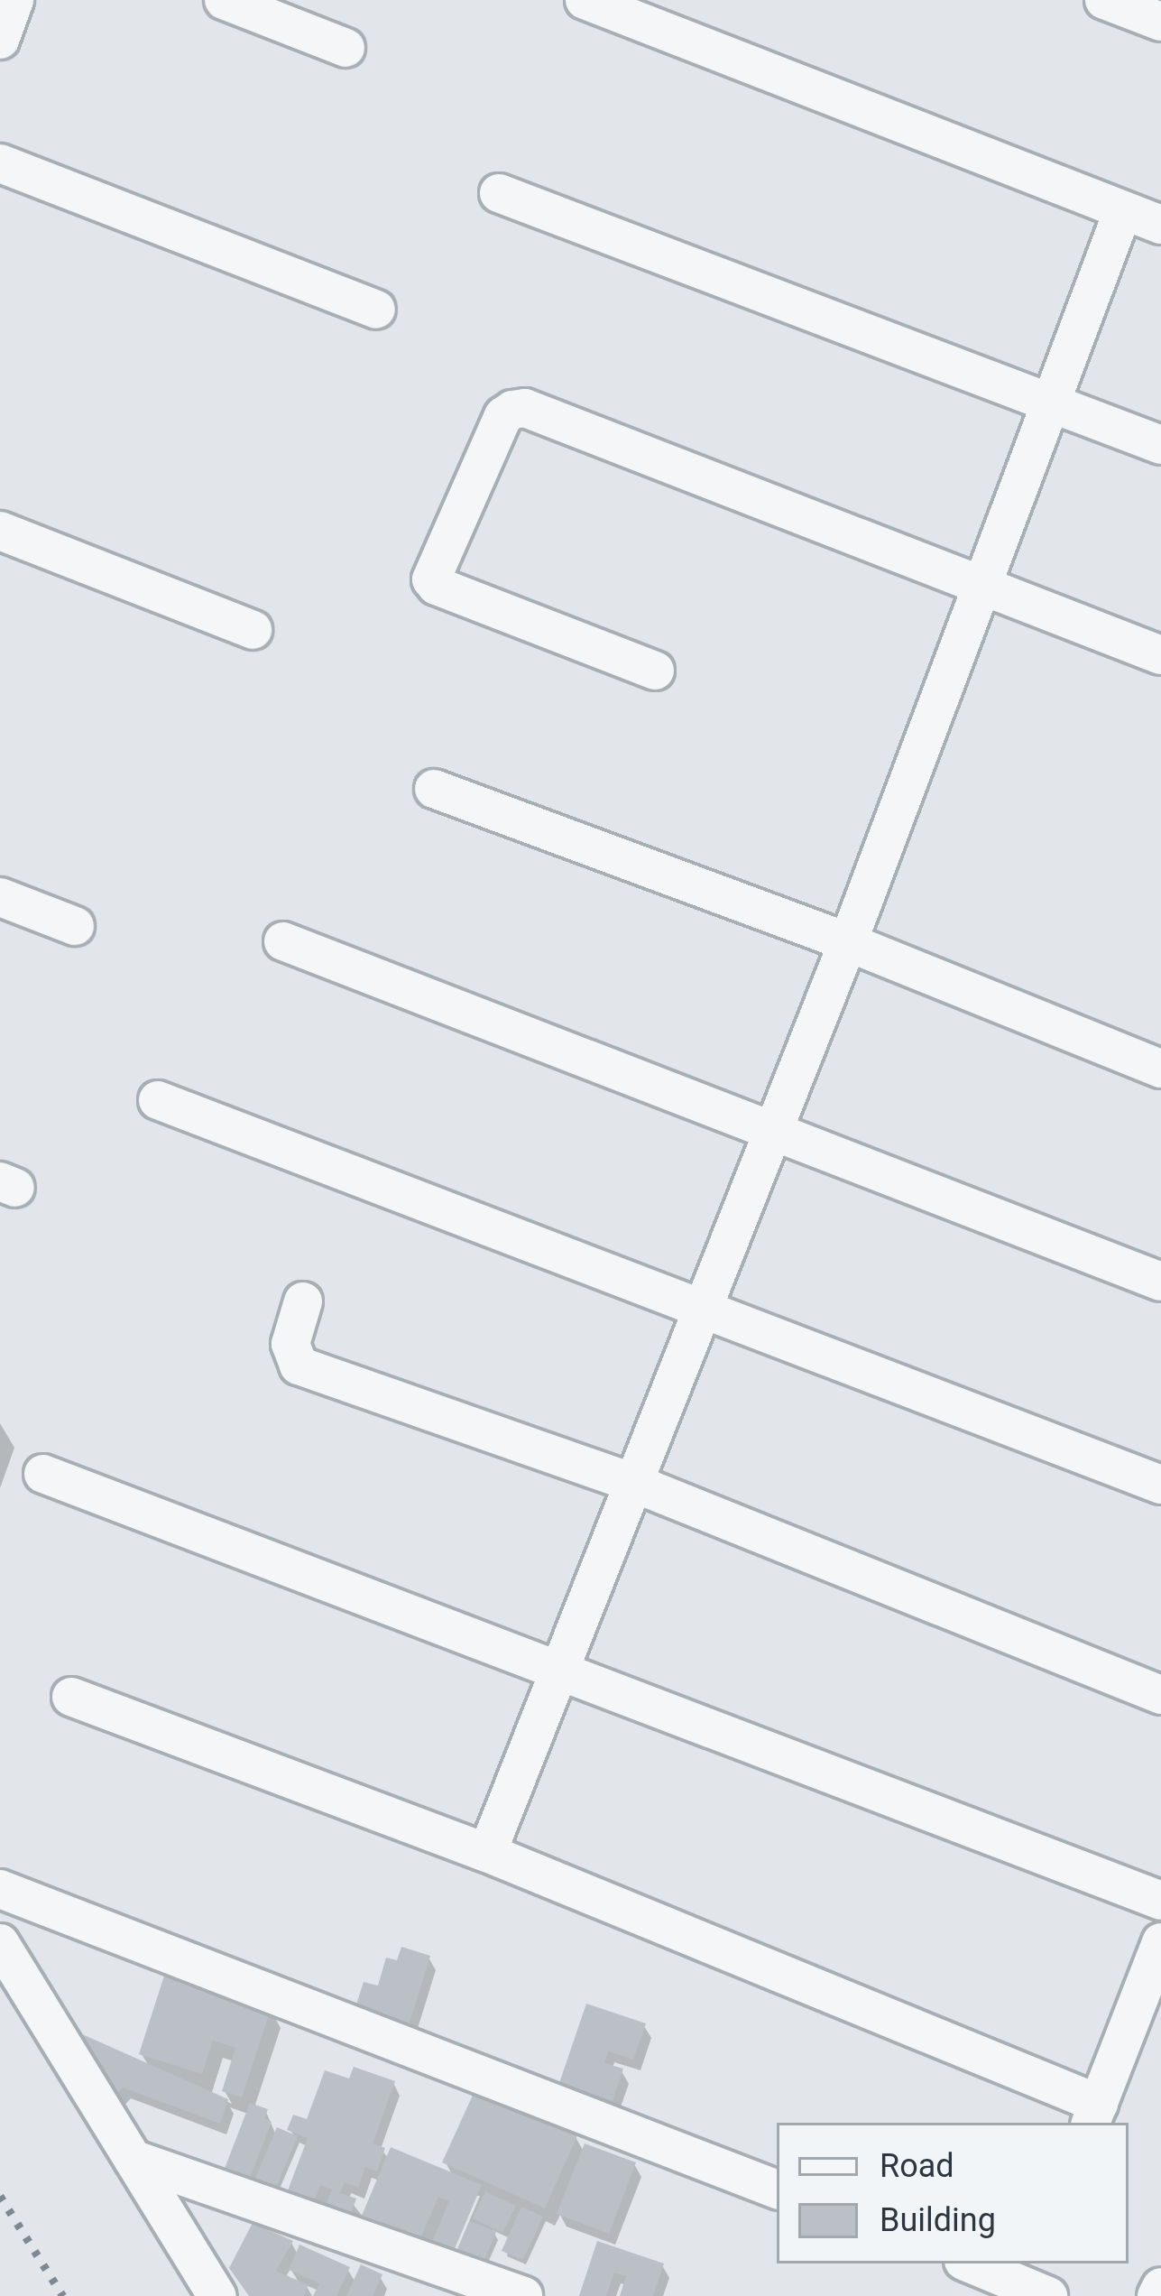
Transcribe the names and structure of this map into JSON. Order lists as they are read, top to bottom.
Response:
{
  "legend": ["Road", "Building"]
}
